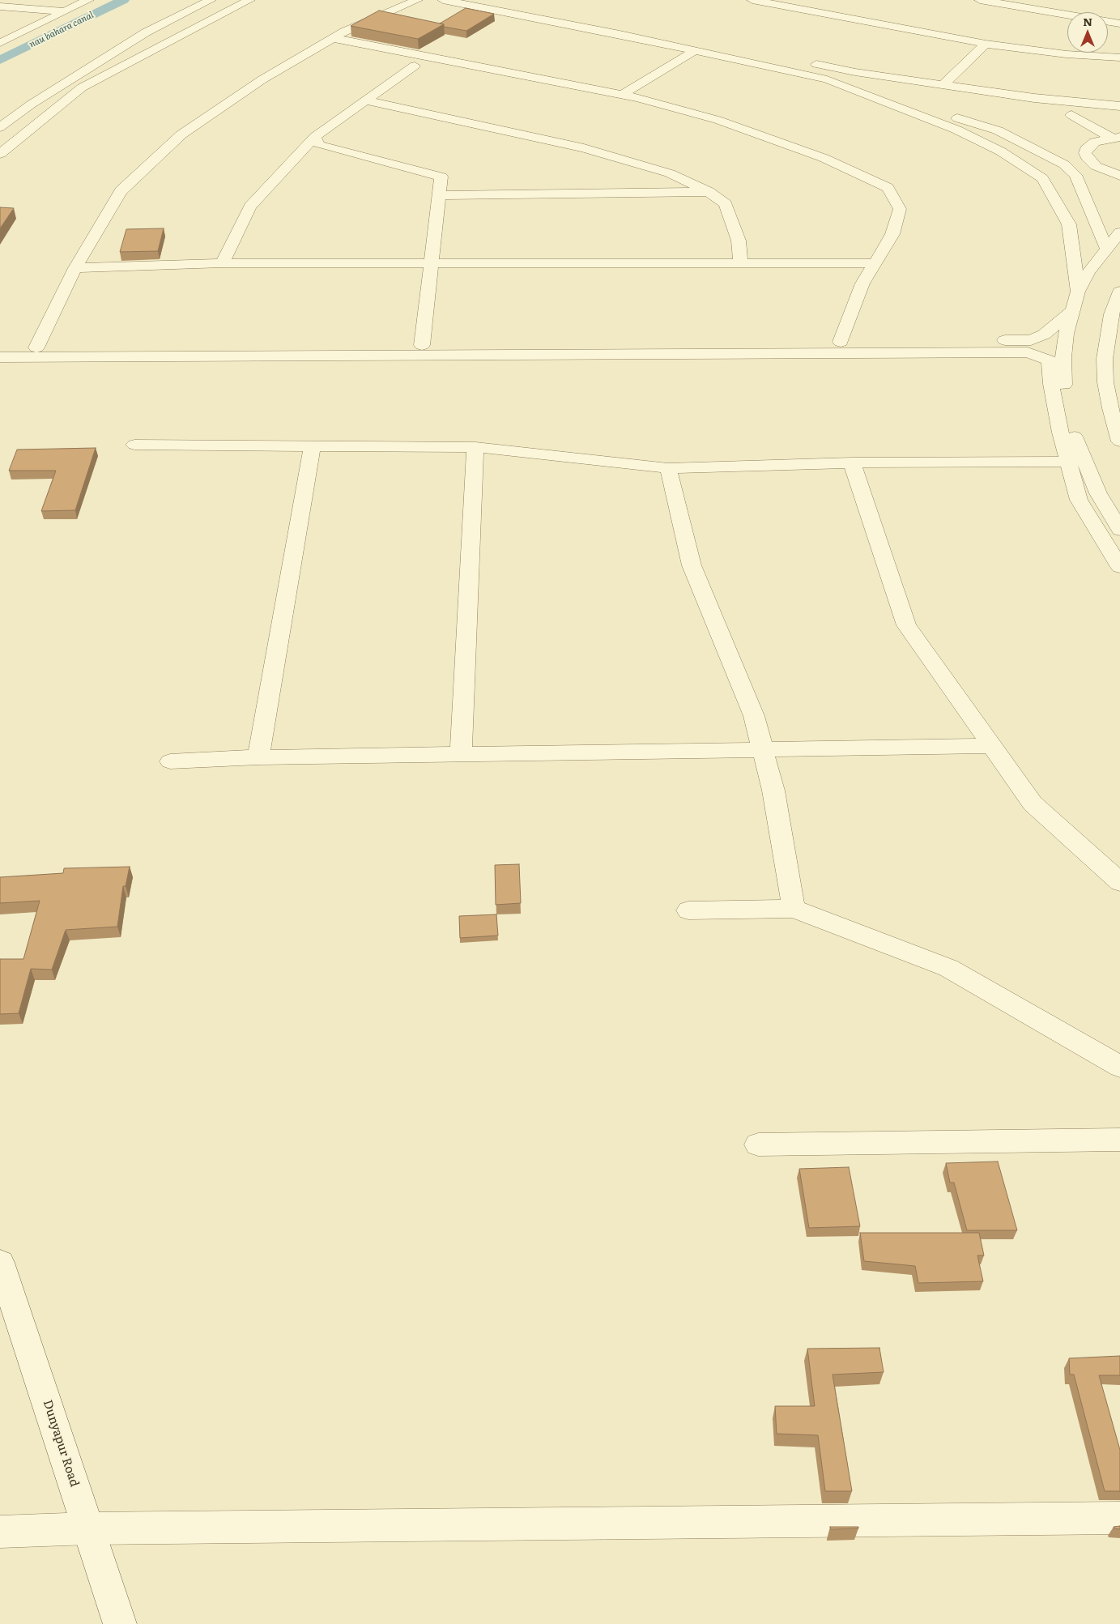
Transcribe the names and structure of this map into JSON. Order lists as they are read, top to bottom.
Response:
{
  "streets": {
    "street": ["Dunyapur Road"]
  },
  "water": ["nau bahara canal"],
  "north": "top"
}
